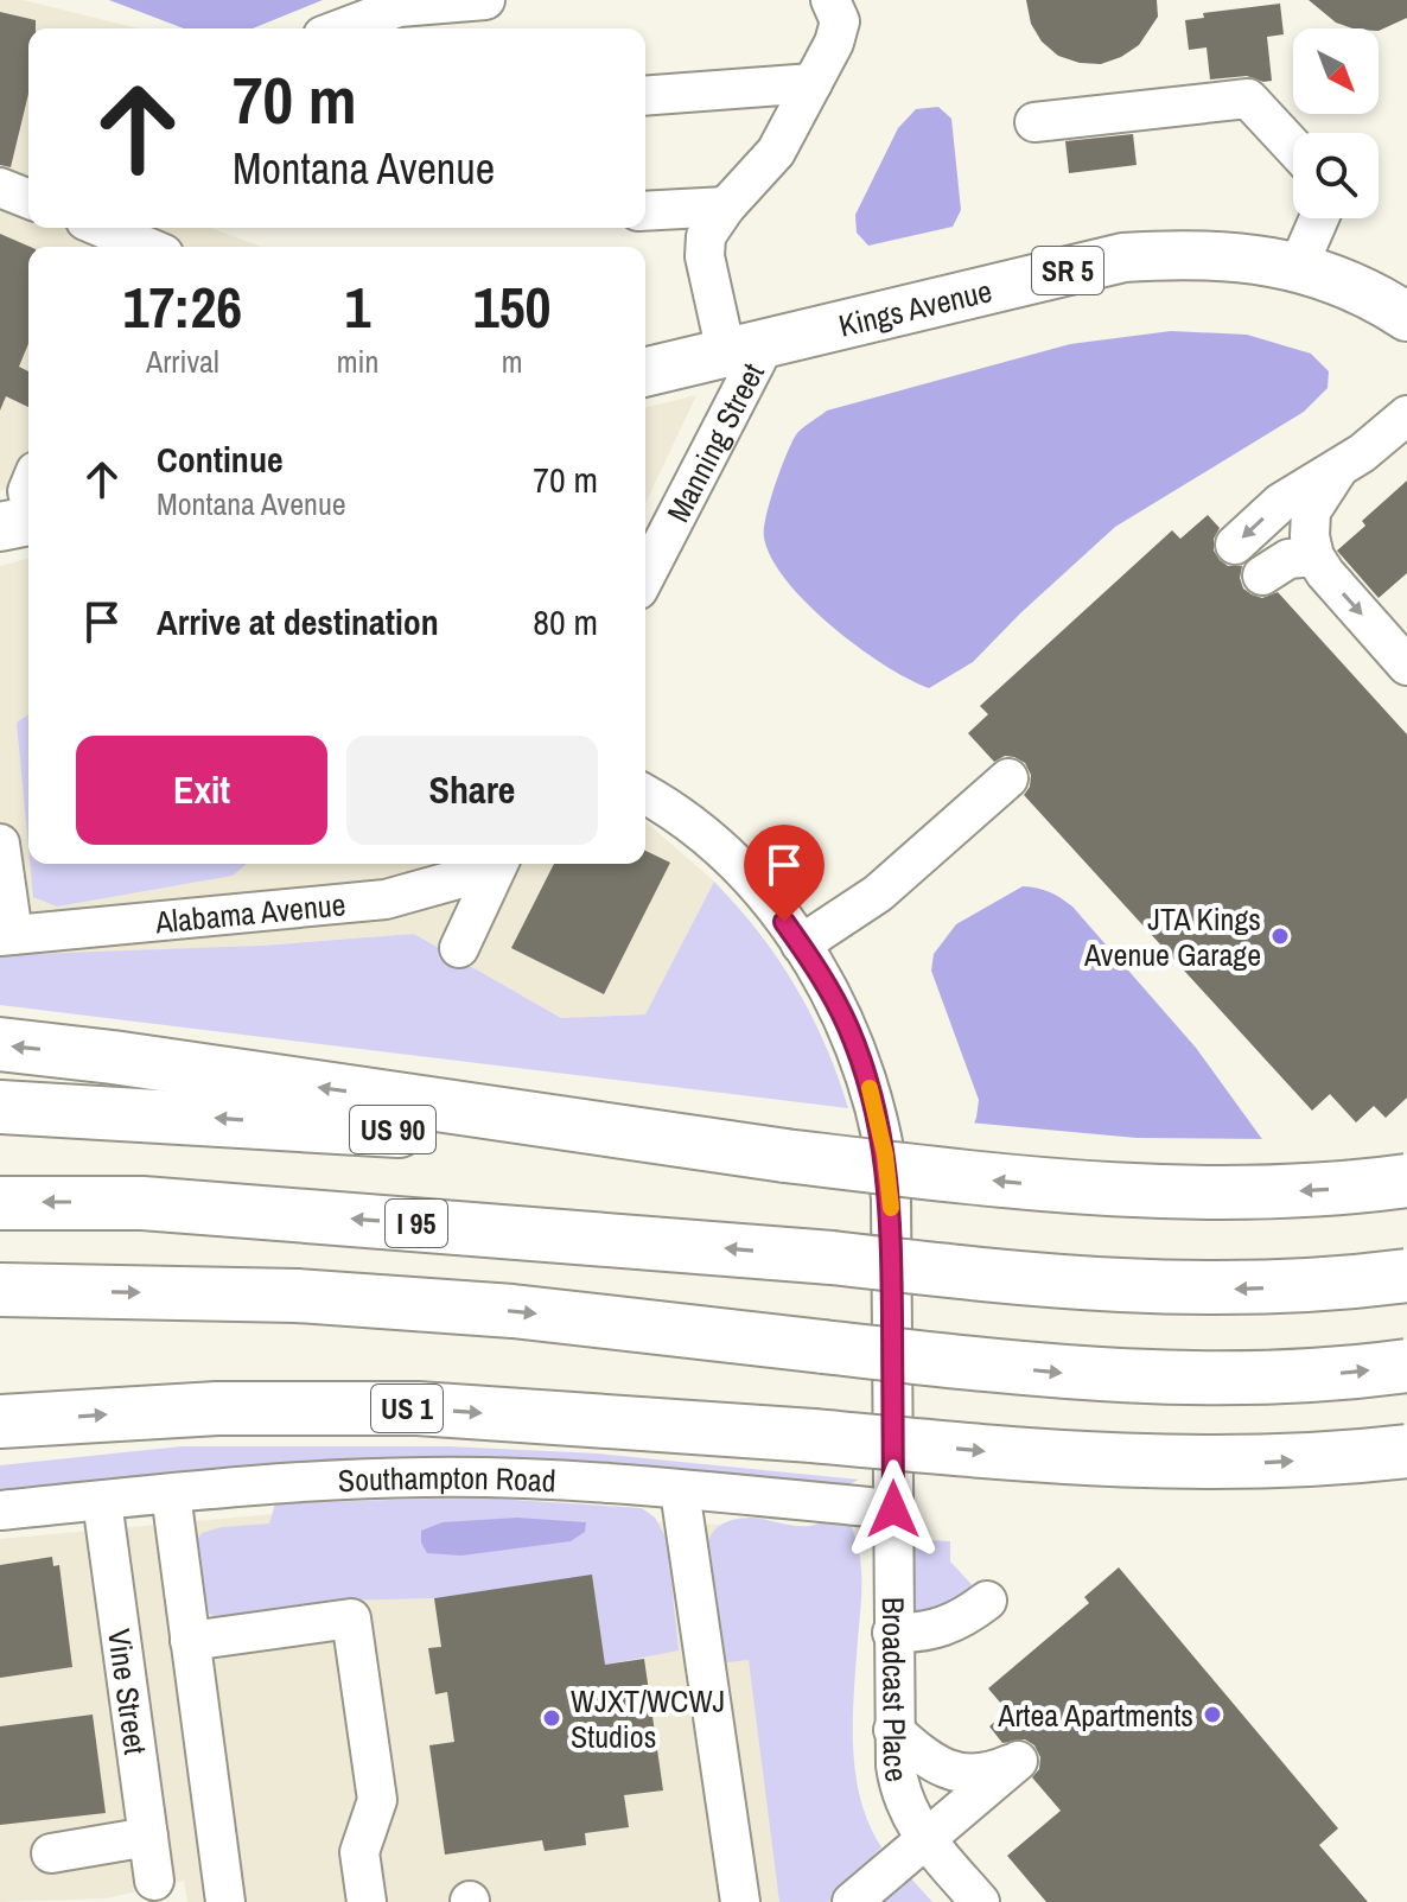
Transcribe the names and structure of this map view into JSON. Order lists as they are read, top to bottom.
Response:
{
  "streets": {
    "highway": ["US 90", "I 95", "US 1"],
    "main road": ["SR 5", "Kings Avenue"],
    "street": [
      "Manning Street",
      "Alabama Avenue",
      "Southampton Road",
      "Broadcast Place",
      "Vine Street"
    ]
  },
  "crossings": [
    ["Kings Avenue", "Manning Street"],
    ["Southampton Road", "Broadcast Place"],
    ["Southampton Road", "Vine Street"]
  ],
  "places": ["JTA Kings Avenue Garage", "Artea Apartments", "WJXT/WCWJ Studios"],
  "north": "bottom right",
  "page": {
    "turn": ["70 m", "Montana Avenue"],
    "eta": [
      "17:26",
      "Arrival",
      "1",
      "min",
      "150",
      "m"
    ],
    "list": [
      {
        "name": "Continue",
        "note": "Montana Avenue",
        "value": "70 m"
      },
      {
        "name": "Arrive at destination",
        "value": "80 m"
      }
    ],
    "buttons": ["Exit", "Share"]
  }
}
